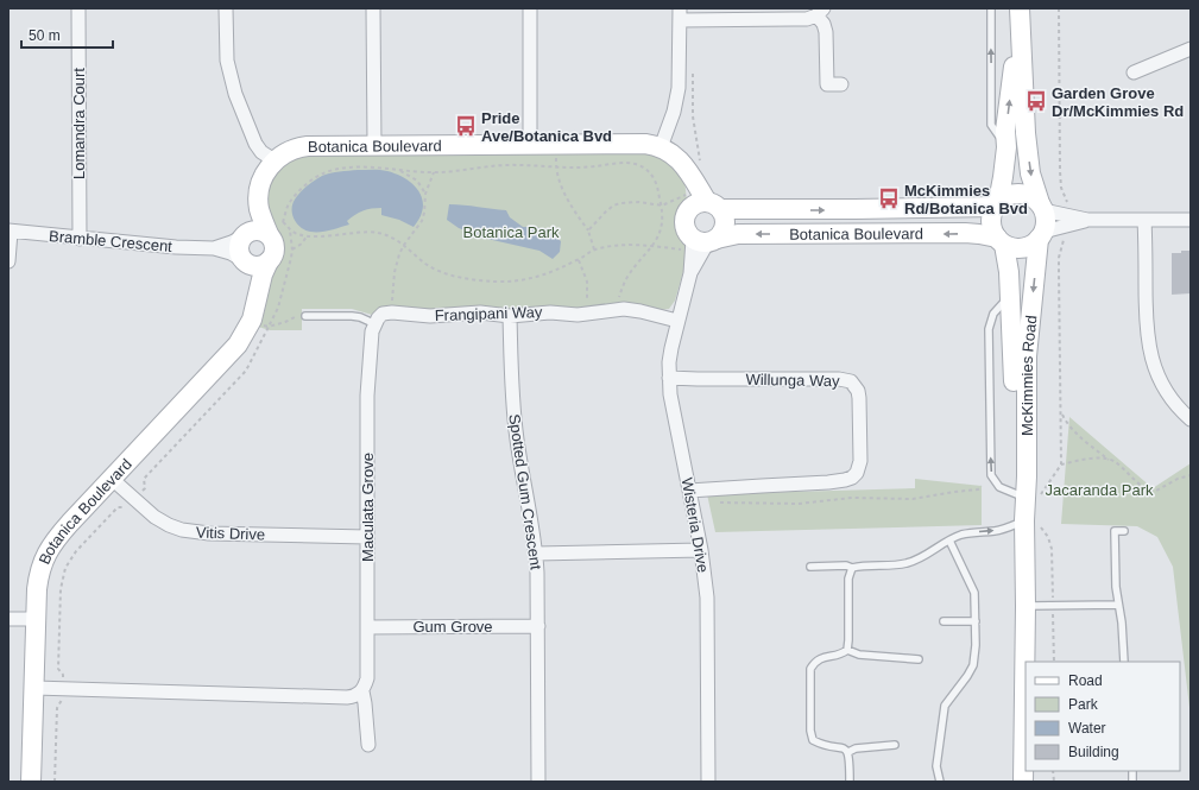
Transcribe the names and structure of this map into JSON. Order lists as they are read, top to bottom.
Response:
{
  "streets": {
    "street": [
      "Lomandra Court",
      "Botanica Boulevard",
      "Bramble Crescent",
      "Frangipani Way",
      "McKimmies Road",
      "Willunga Way",
      "Spotted Gum Crescent",
      "Maculata Grove",
      "Wisteria Drive",
      "Vitis Drive",
      "Gum Grove"
    ]
  },
  "crossings": [
    ["Lomandra Court", "Bramble Crescent"],
    ["Botanica Boulevard", "Bramble Crescent"],
    ["Botanica Boulevard", "McKimmies Road"],
    ["Botanica Boulevard", "Wisteria Drive"],
    ["Botanica Boulevard", "Vitis Drive"],
    ["Frangipani Way", "Spotted Gum Crescent"],
    ["Frangipani Way", "Wisteria Drive"],
    ["Willunga Way", "Wisteria Drive"],
    ["Spotted Gum Crescent", "Gum Grove"],
    ["Maculata Grove", "Vitis Drive"],
    ["Maculata Grove", "Gum Grove"]
  ],
  "parks": ["Botanica Park", "Jacaranda Park"],
  "places": {
    "bus stop": ["Garden Grove Dr/McKimmies Rd", "Pride Ave/Botanica Bvd", "McKimmies Rd/Botanica Bvd"]
  },
  "legend": [
    "Road",
    "Park",
    "Water",
    "Building"
  ],
  "scale_bar": "50 m"
}
